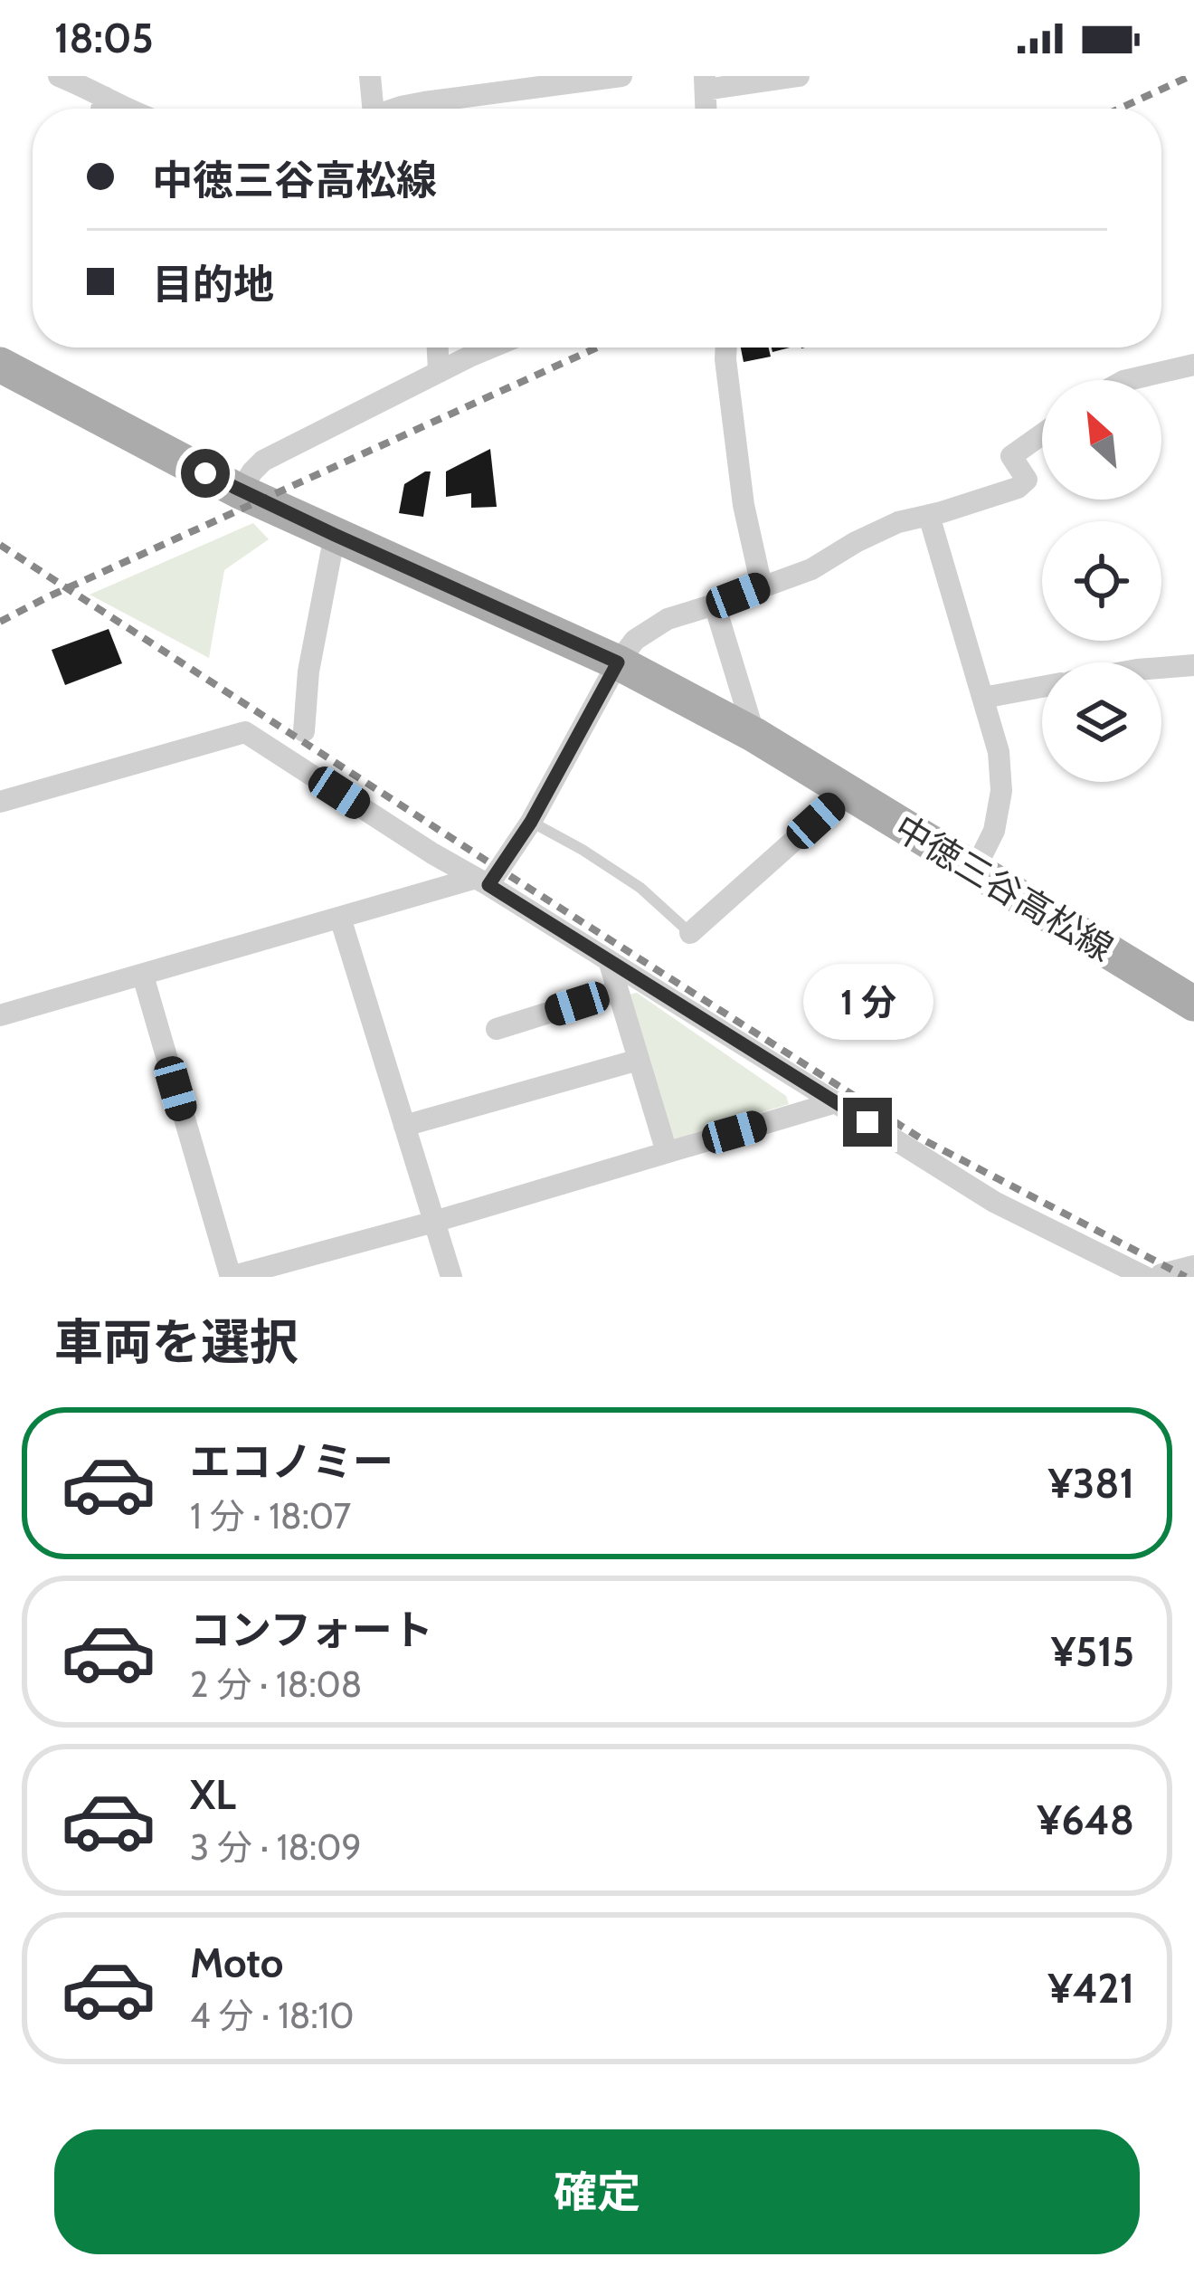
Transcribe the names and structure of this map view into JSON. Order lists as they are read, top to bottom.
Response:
{
  "streets": {
    "main road": ["中徳三谷高松線"]
  },
  "north": "top left",
  "page": {
    "status": "18:05",
    "banner": ["中徳三谷高松線", "目的地"],
    "bubble": "1 分",
    "heading": "車両を選択",
    "list": [
      {
        "name": "エコノミー",
        "note": "1 分 · 18:07",
        "value": "¥381"
      },
      {
        "name": "コンフォート",
        "note": "2 分 · 18:08",
        "value": "¥515"
      },
      {
        "name": "XL",
        "note": "3 分 · 18:09",
        "value": "¥648"
      },
      {
        "name": "Moto",
        "note": "4 分 · 18:10",
        "value": "¥421"
      }
    ],
    "buttons": "確定"
  }
}
